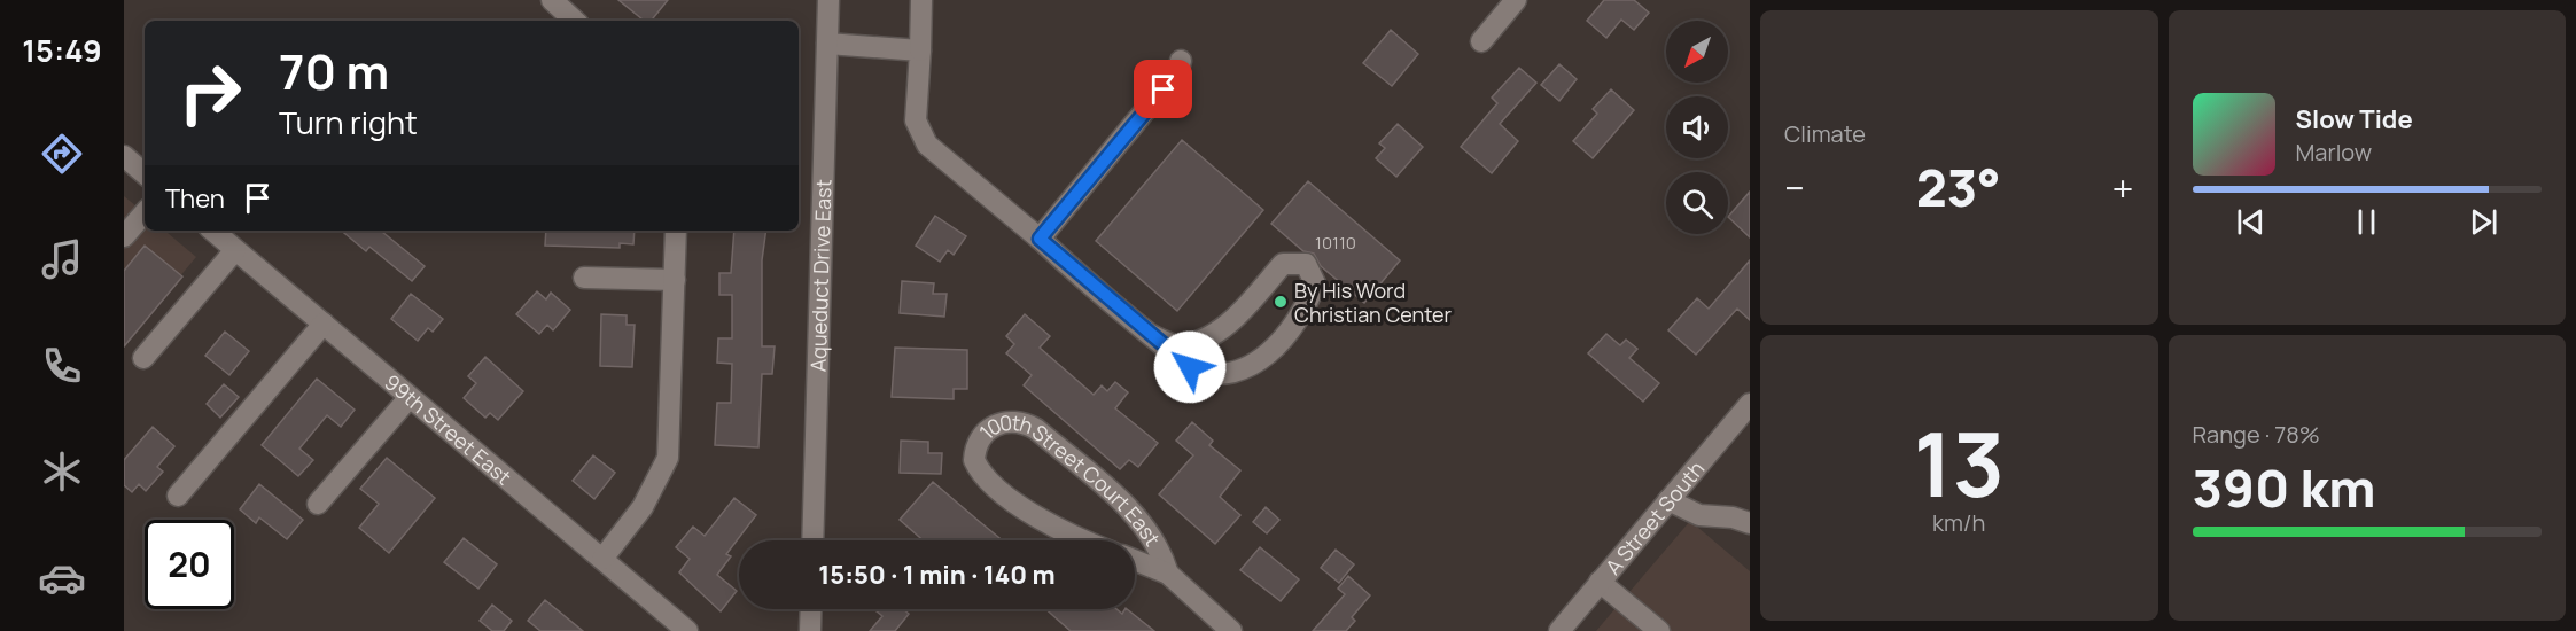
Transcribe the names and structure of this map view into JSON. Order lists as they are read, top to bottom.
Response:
{
  "streets": {
    "street": [
      "Aqueduct Drive East",
      "99th Street East",
      "100th Street Court East",
      "A Street South"
    ]
  },
  "places": ["By His Word Christian Center"],
  "house_numbers": ["10110"],
  "north": "bottom left",
  "page": {
    "tabs": "15:49",
    "tile": [
      "Climate",
      ["13", "km/h"],
      ["Range · 78%", "390 km"]
    ],
    "turn": ["70 m", "Turn right"],
    "song": ["Slow Tide", "Marlow"],
    "heat": ["−", "23°", "+"],
    "then": "Then",
    "limit": "20",
    "trip": "15:50 · 1 min · 140 m"
  }
}
